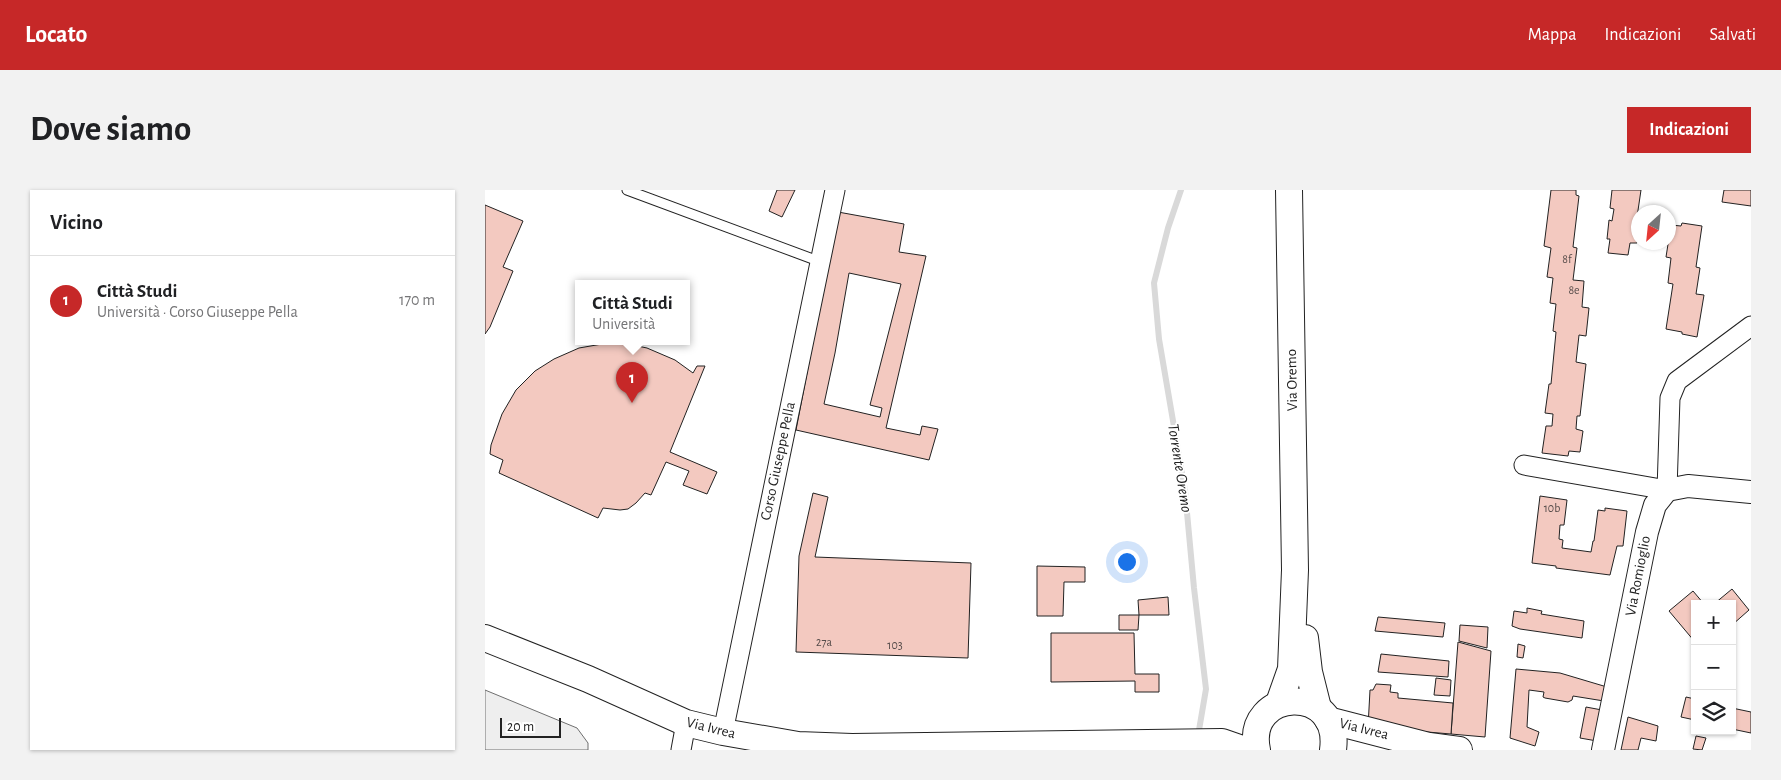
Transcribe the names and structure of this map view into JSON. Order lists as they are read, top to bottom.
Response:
{
  "streets": {
    "main road": ["Via Oremo", "Via Ivrea"],
    "street": ["Corso Giuseppe Pella", "Via Romioglio"]
  },
  "crossings": [
    ["Via Oremo", "Via Ivrea"],
    ["Corso Giuseppe Pella", "Via Ivrea"]
  ],
  "water": ["Torrente Oremo"],
  "house_numbers": [
    "8f",
    "8e",
    "10b",
    "27a",
    "103"
  ],
  "scale_bar": "20 m",
  "north": "bottom left",
  "page": {
    "header": "Locato",
    "nav": ["Mappa", "Indicazioni", "Salvati"],
    "buttons": "Indicazioni",
    "title": "Dove siamo",
    "heading": "Vicino",
    "list": [
      {
        "mark": "1",
        "name": "Città Studi",
        "note": "Università · Corso Giuseppe Pella",
        "value": "170 m"
      }
    ],
    "popup": ["Città Studi", "Università"],
    "pins": "1",
    "map_buttons": ["+", "−"],
    "scale": "20 m"
  }
}
